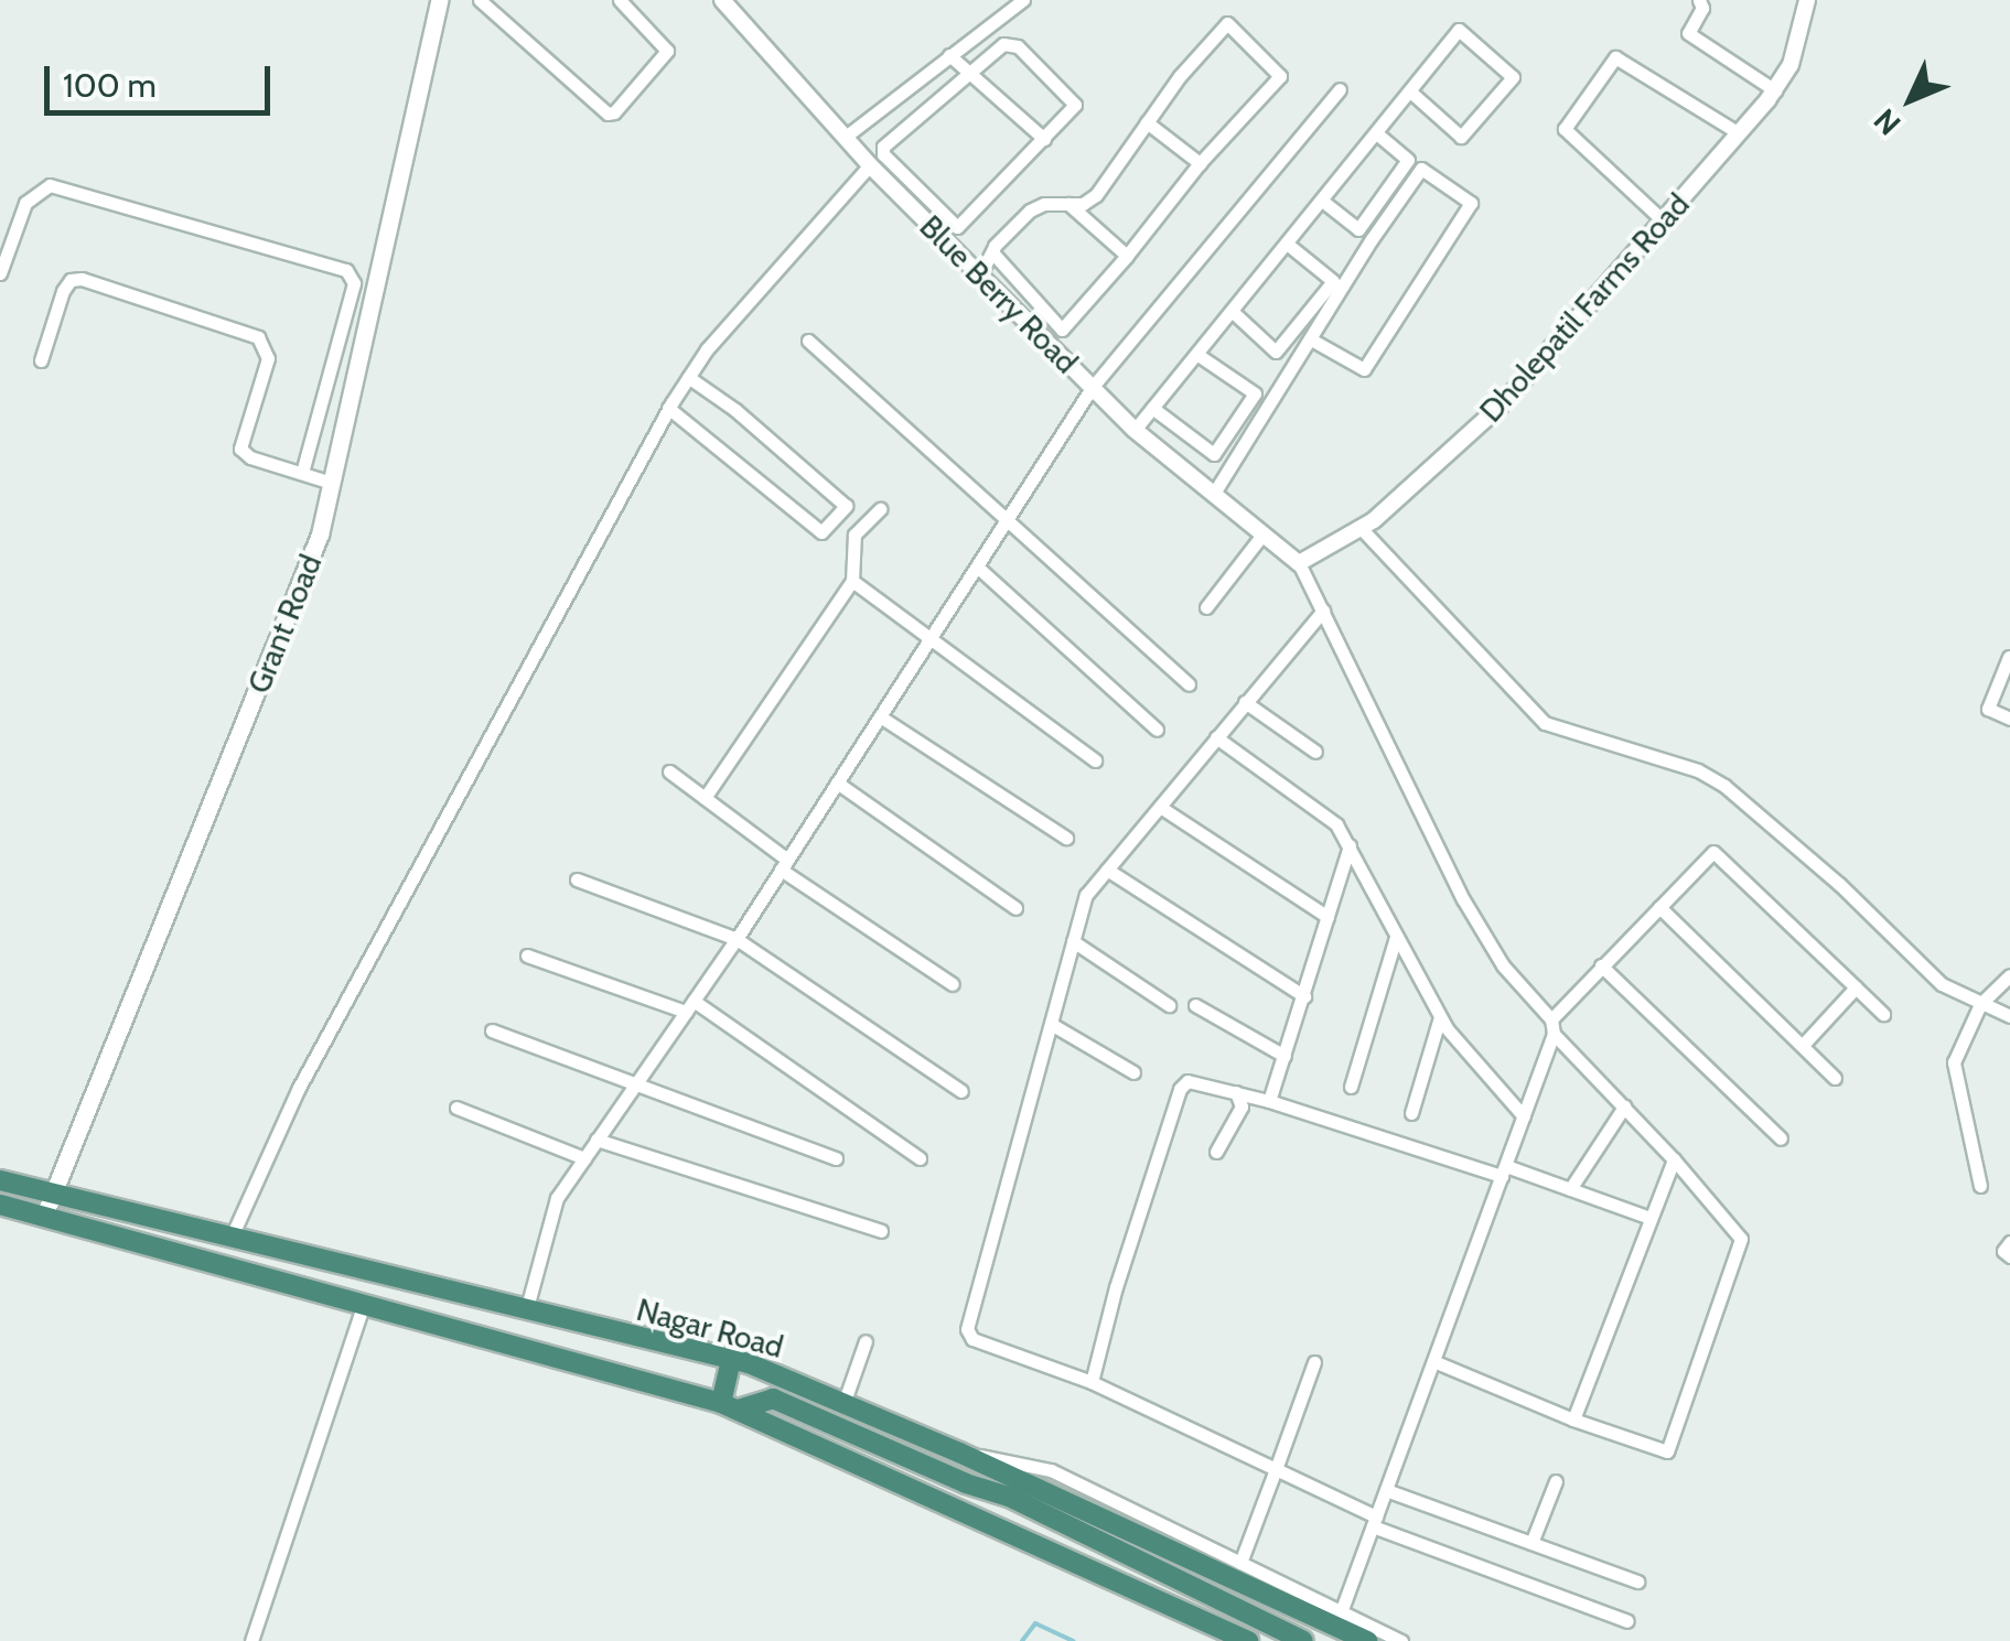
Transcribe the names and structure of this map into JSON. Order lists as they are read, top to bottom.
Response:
{
  "streets": {
    "highway": ["Nagar Road"],
    "main road": ["Grant Road"],
    "street": ["Blue Berry Road", "Dholepatil Farms Road"]
  },
  "crossings": [
    ["Blue Berry Road", "Dholepatil Farms Road"],
    ["Grant Road", "Nagar Road"]
  ],
  "scale_bar": "100 m",
  "north": "bottom left"
}
